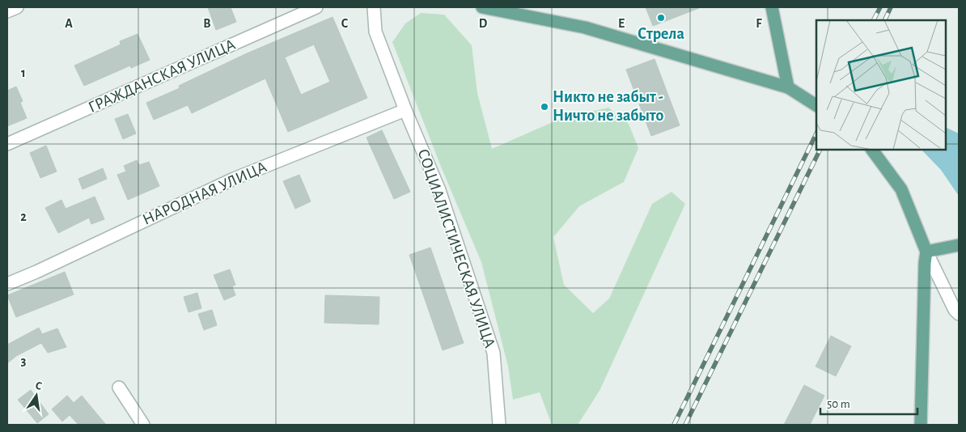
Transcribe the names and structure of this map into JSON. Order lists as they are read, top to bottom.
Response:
{
  "streets": {
    "street": ["ГРАЖДАНСКАЯ УЛИЦА", "НАРОДНАЯ УЛИЦА", "СОЦИАЛИСТИЧЕСКАЯ УЛИЦА"]
  },
  "crossings": [
    ["НАРОДНАЯ УЛИЦА", "СОЦИАЛИСТИЧЕСКАЯ УЛИЦА"]
  ],
  "places": ["Стрела", "Никто не забыт - Ничто не забыто"],
  "scale_bar": "50 m",
  "north": "top",
  "grid": {
    "columns": [
      "A",
      "B",
      "C",
      "D",
      "E",
      "F"
    ],
    "rows": ["1", "2", "3"]
  }
}
